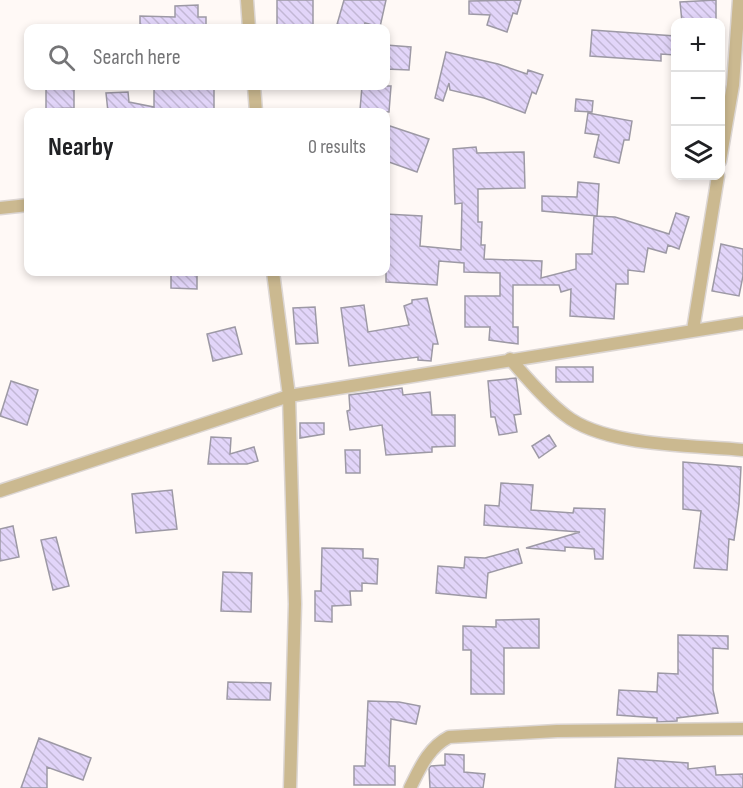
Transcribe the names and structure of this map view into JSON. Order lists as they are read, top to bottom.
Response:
{
  "page": {
    "map_buttons": ["+", "−"],
    "search": "Search here",
    "heading": ["Nearby", "0 results"]
  }
}
